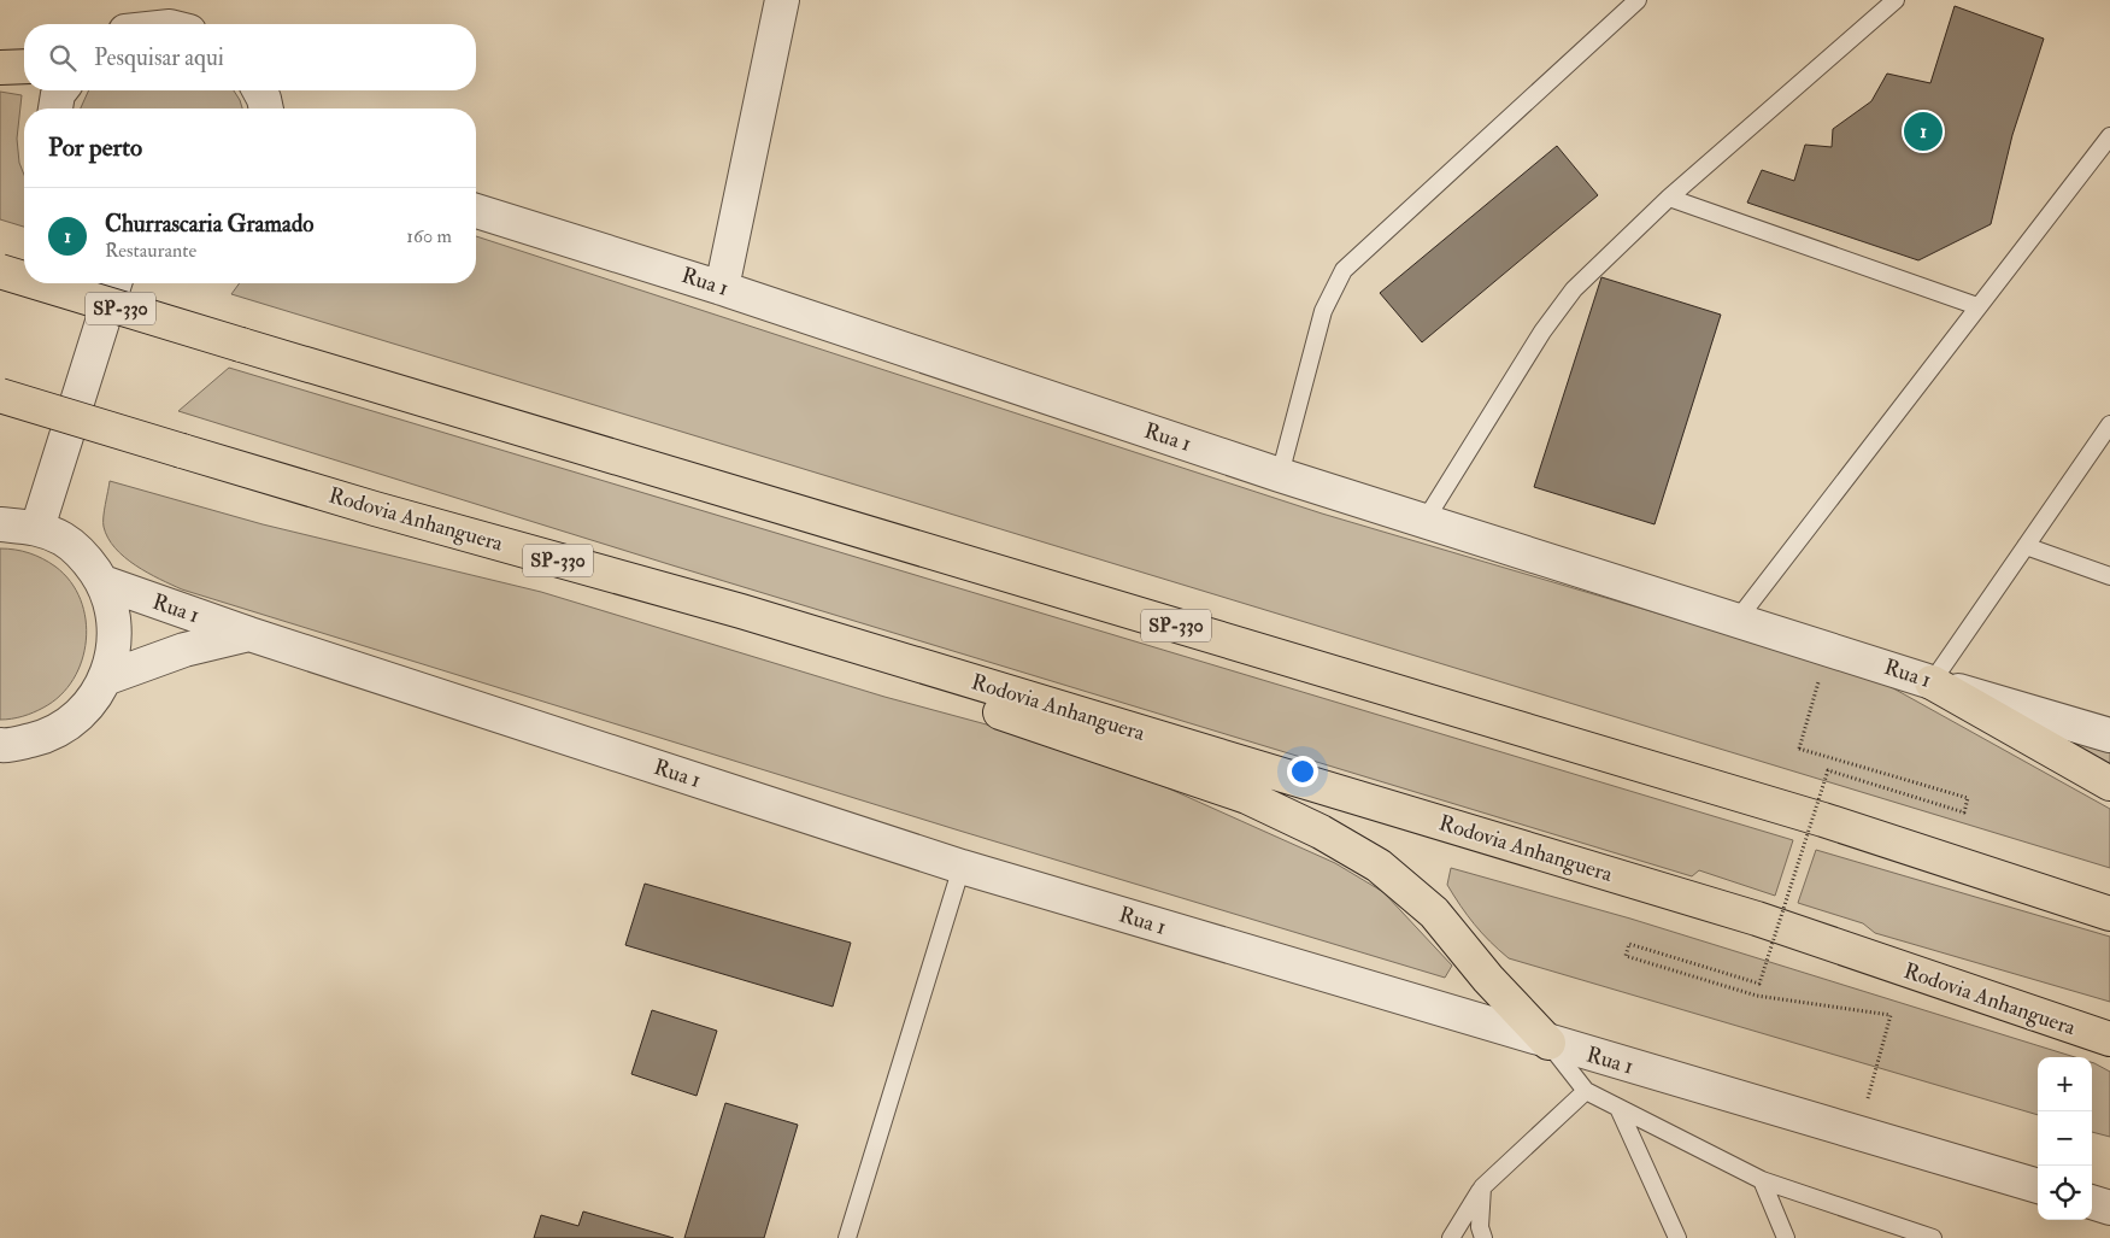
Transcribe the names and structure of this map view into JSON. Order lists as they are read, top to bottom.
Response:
{
  "streets": {
    "highway": ["SP-330", "Rodovia Anhanguera"],
    "street": ["Rua 1"]
  },
  "page": {
    "search": "Pesquisar aqui",
    "heading": "Por perto",
    "pins": "1",
    "list": [
      {
        "mark": "1",
        "name": "Churrascaria Gramado",
        "note": "Restaurante",
        "value": "160 m"
      }
    ],
    "map_buttons": ["+", "−"]
  }
}
